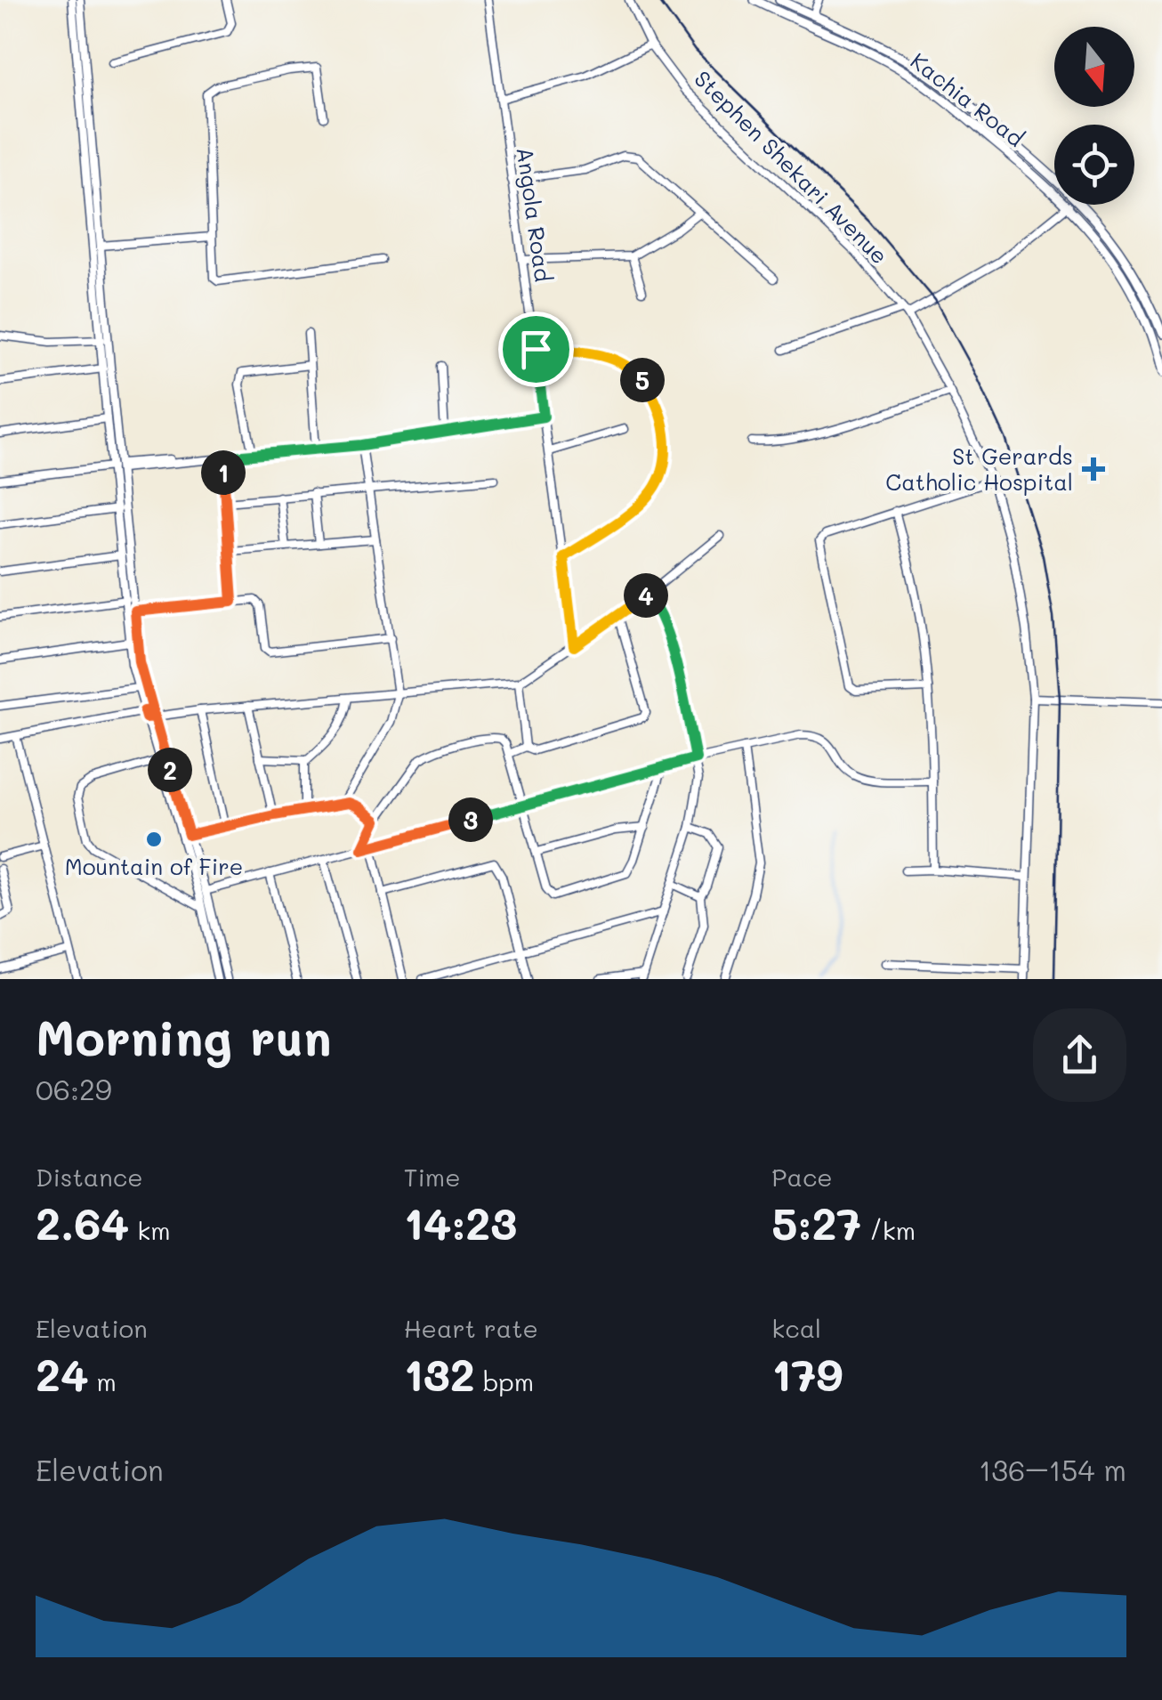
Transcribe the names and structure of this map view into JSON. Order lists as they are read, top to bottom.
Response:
{
  "streets": {
    "main road": ["Kachia Road"],
    "street": ["Stephen Shekari Avenue", "Angola Road"]
  },
  "places": {
    "health": ["St Gerards Catholic Hospital"],
    "other": ["Mountain of Fire"]
  },
  "north": "bottom",
  "page": {
    "pins": [
      "5",
      "1",
      "4",
      "2",
      "3"
    ],
    "heading": ["Morning run", "06:29"],
    "stats": [
      ["Distance", "2.64 km"],
      ["Time", "14:23"],
      ["Pace", "5:27 /km"],
      ["Elevation", "24 m"],
      ["Heart rate", "132 bpm"],
      ["kcal", "179"]
    ],
    "chart": ["Elevation", "136–154 m"]
  }
}
